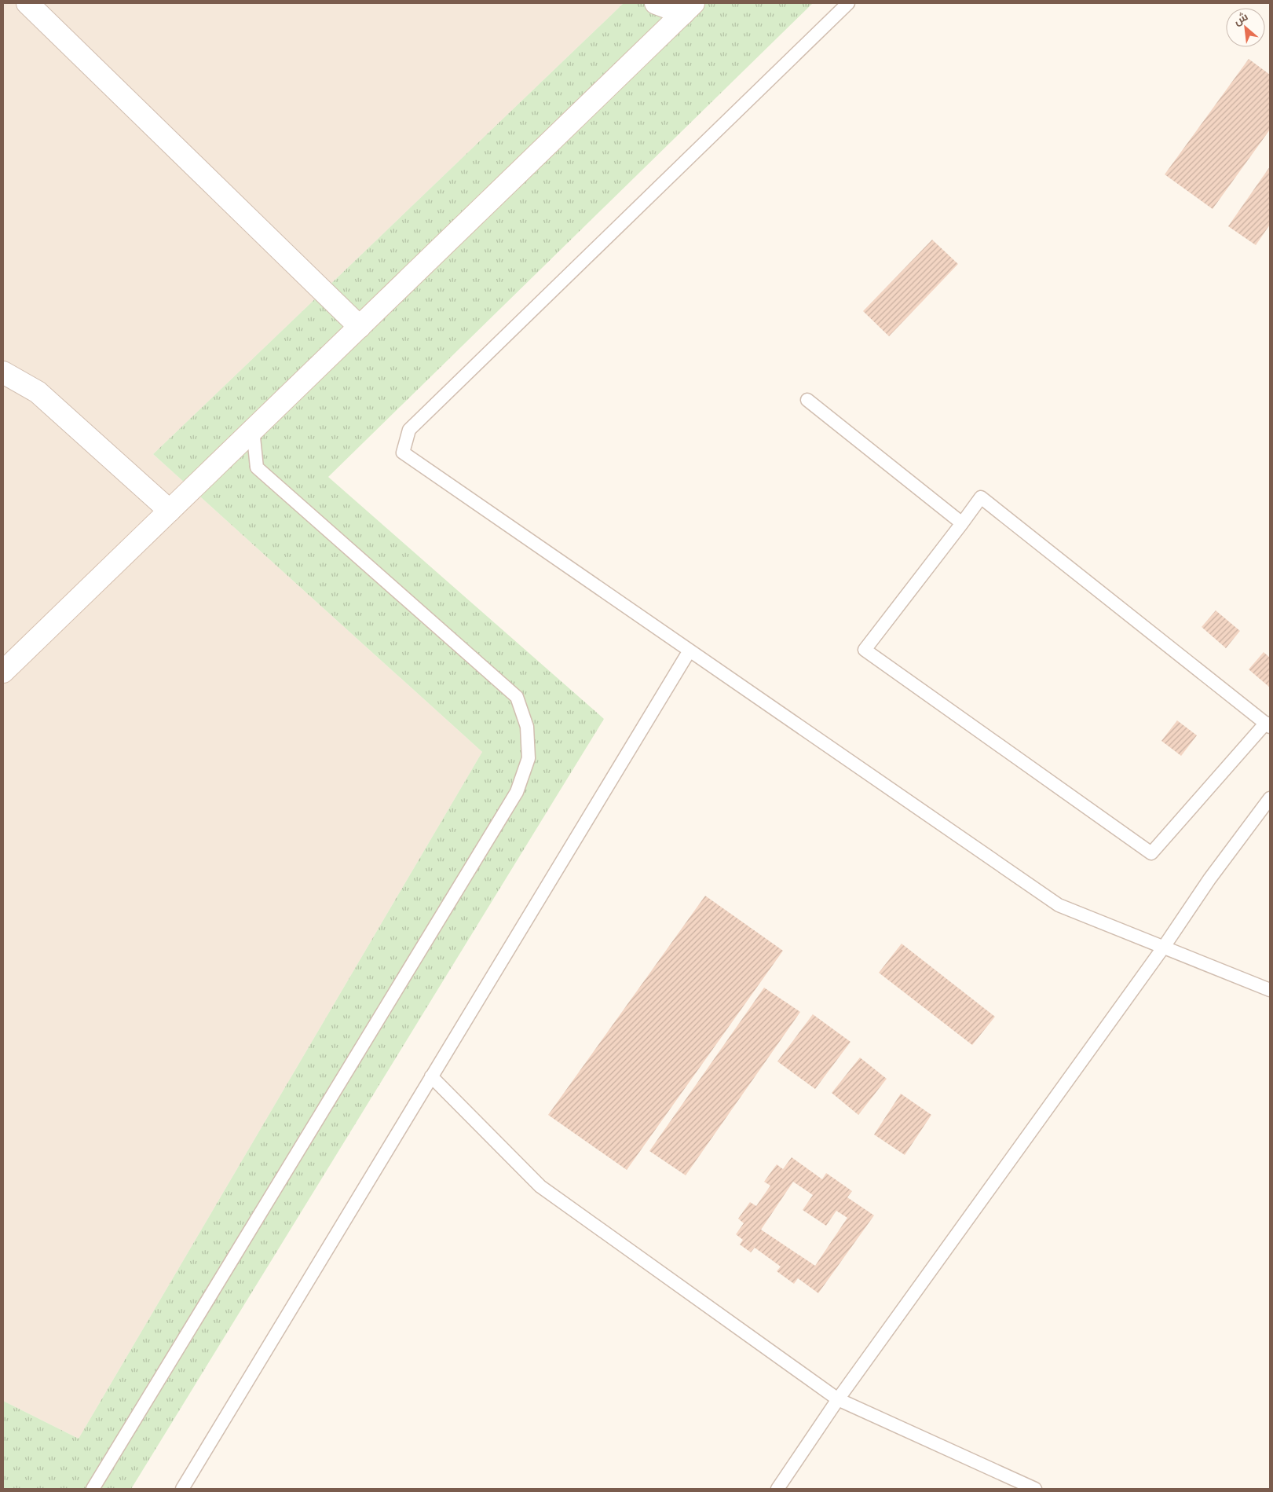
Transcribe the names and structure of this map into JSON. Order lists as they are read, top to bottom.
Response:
{
  "north": "top left"
}
